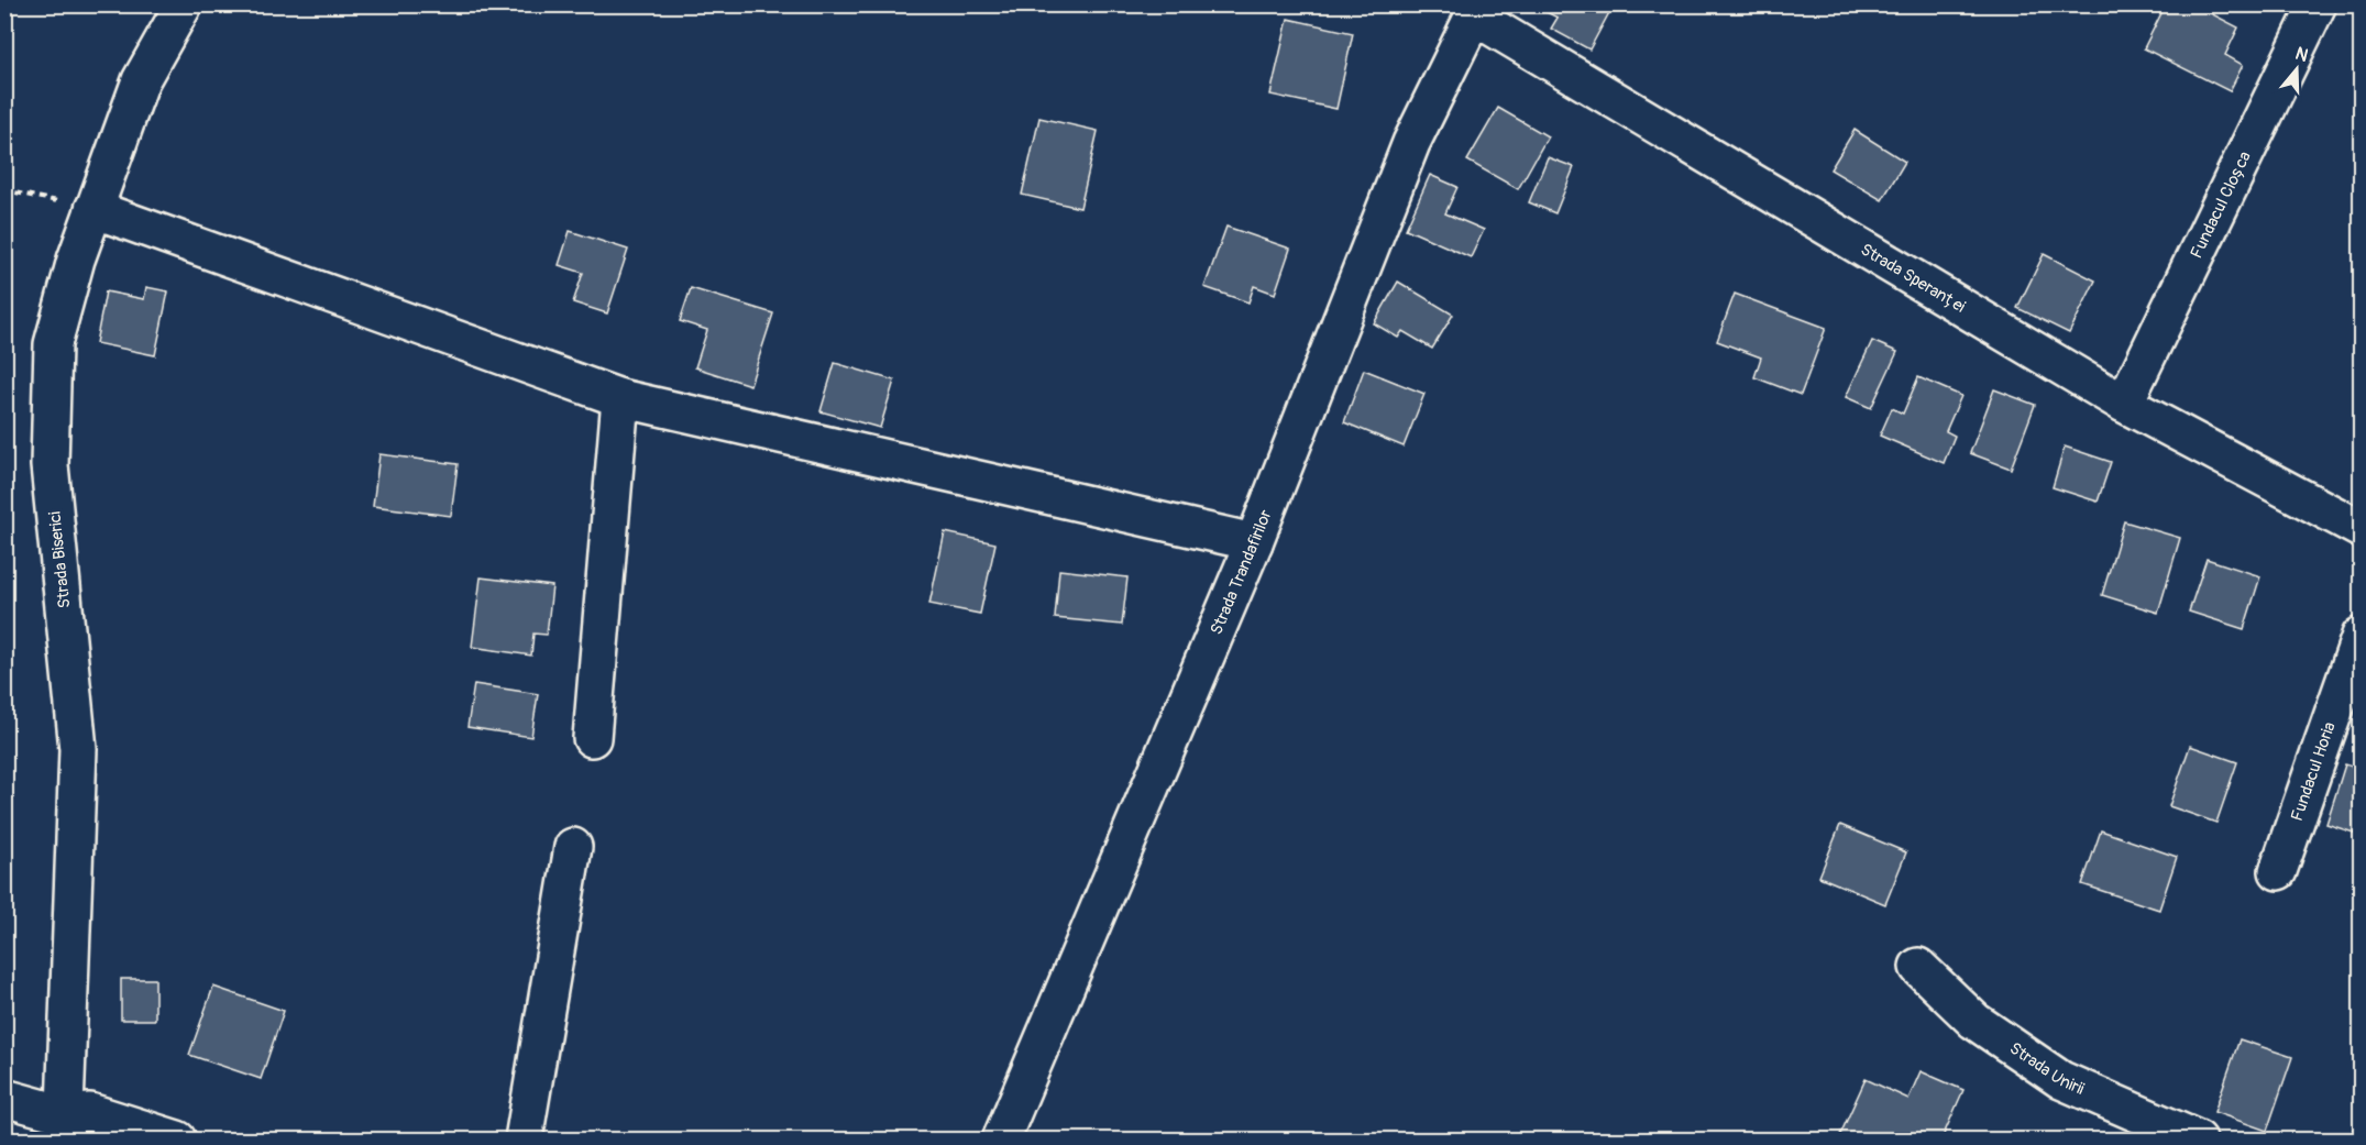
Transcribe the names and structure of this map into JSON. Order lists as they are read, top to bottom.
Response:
{
  "streets": {
    "street": [
      "Fundacul Cloșca",
      "Strada Speranței",
      "Strada Biserici",
      "Strada Trandafirilor",
      "Fundacul Horia",
      "Strada Unirii"
    ]
  },
  "crossings": [
    ["Fundacul Cloșca", "Strada Speranței"],
    ["Strada Speranței", "Strada Trandafirilor"]
  ],
  "north": "top"
}
